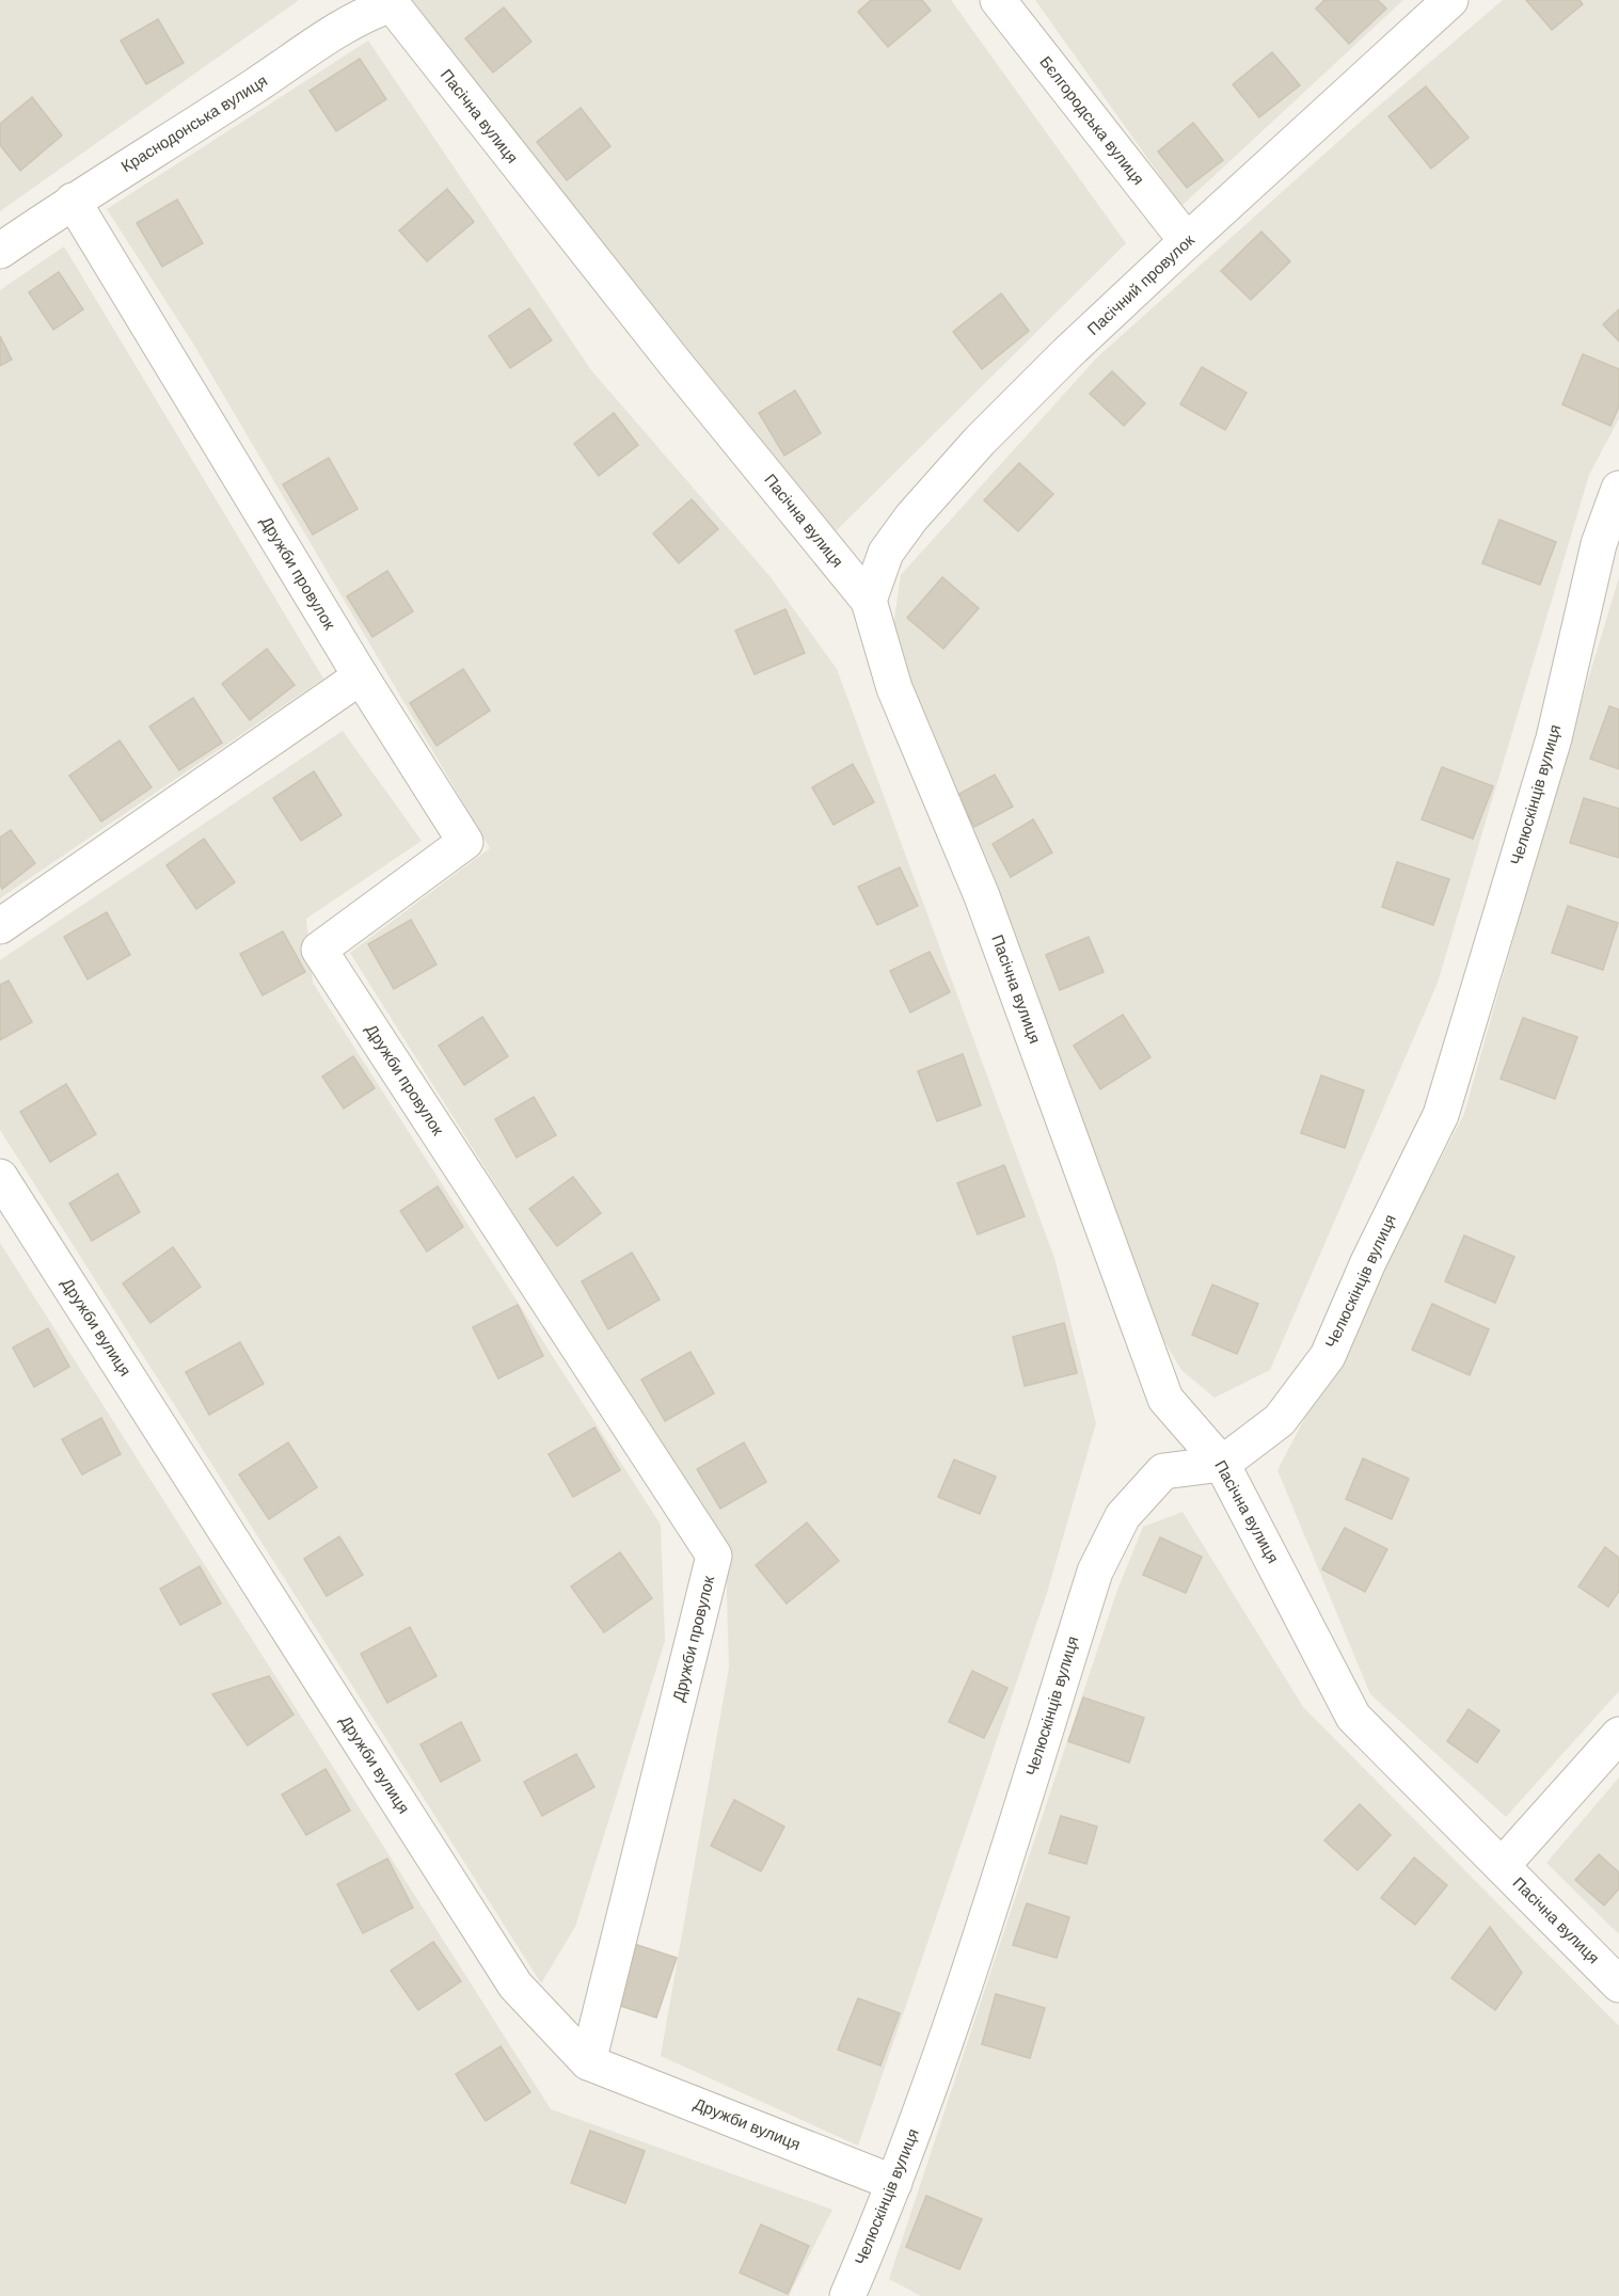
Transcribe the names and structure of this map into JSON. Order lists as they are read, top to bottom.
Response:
{
  "streets": {
    "street": [
      "Пасічна вулиця",
      "Бєлгородська вулиця",
      "Краснодонська вулиця",
      "Пасічний провулок",
      "Дружби провулок",
      "Челюскінців вулиця",
      "Дружби вулиця"
    ]
  },
  "crossings": [
    ["Пасічна вулиця", "Краснодонська вулиця"],
    ["Пасічна вулиця", "Пасічний провулок"],
    ["Пасічна вулиця", "Челюскінців вулиця"],
    ["Бєлгородська вулиця", "Пасічний провулок"],
    ["Краснодонська вулиця", "Дружби провулок"],
    ["Дружби провулок", "Дружби вулиця"],
    ["Челюскінців вулиця", "Дружби вулиця"]
  ]
}
